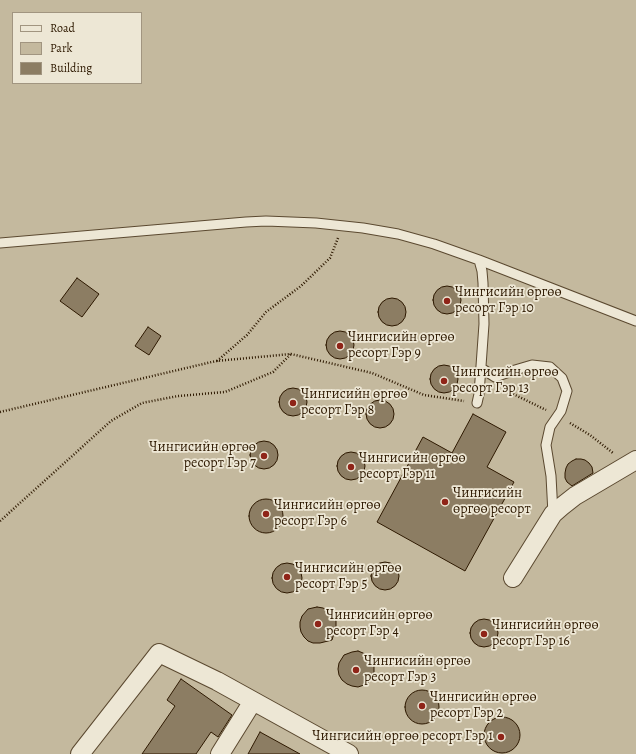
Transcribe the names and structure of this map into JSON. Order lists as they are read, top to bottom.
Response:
{
  "places": [
    "Чингисийн өргөө ресорт Гэр 10",
    "Чингисийн өргөө ресорт Гэр 9",
    "Чингисийн өргөө ресорт Гэр 13",
    "Чингисийн өргөө ресорт Гэр 8",
    "Чингисийн өргөө ресорт Гэр 7",
    "Чингисийн өргөө ресорт Гэр 11",
    "Чингисийн өргөө ресорт",
    "Чингисийн өргөө ресорт Гэр 6",
    "Чингисийн өргөө ресорт Гэр 5",
    "Чингисийн өргөө ресорт Гэр 4",
    "Чингисийн өргөө ресорт Гэр 16",
    "Чингисийн өргөө ресорт Гэр 3",
    "Чингисийн өргөө ресорт Гэр 2",
    "Чингисийн өргөө ресорт Гэр 1"
  ],
  "legend": ["Road", "Park", "Building"]
}
